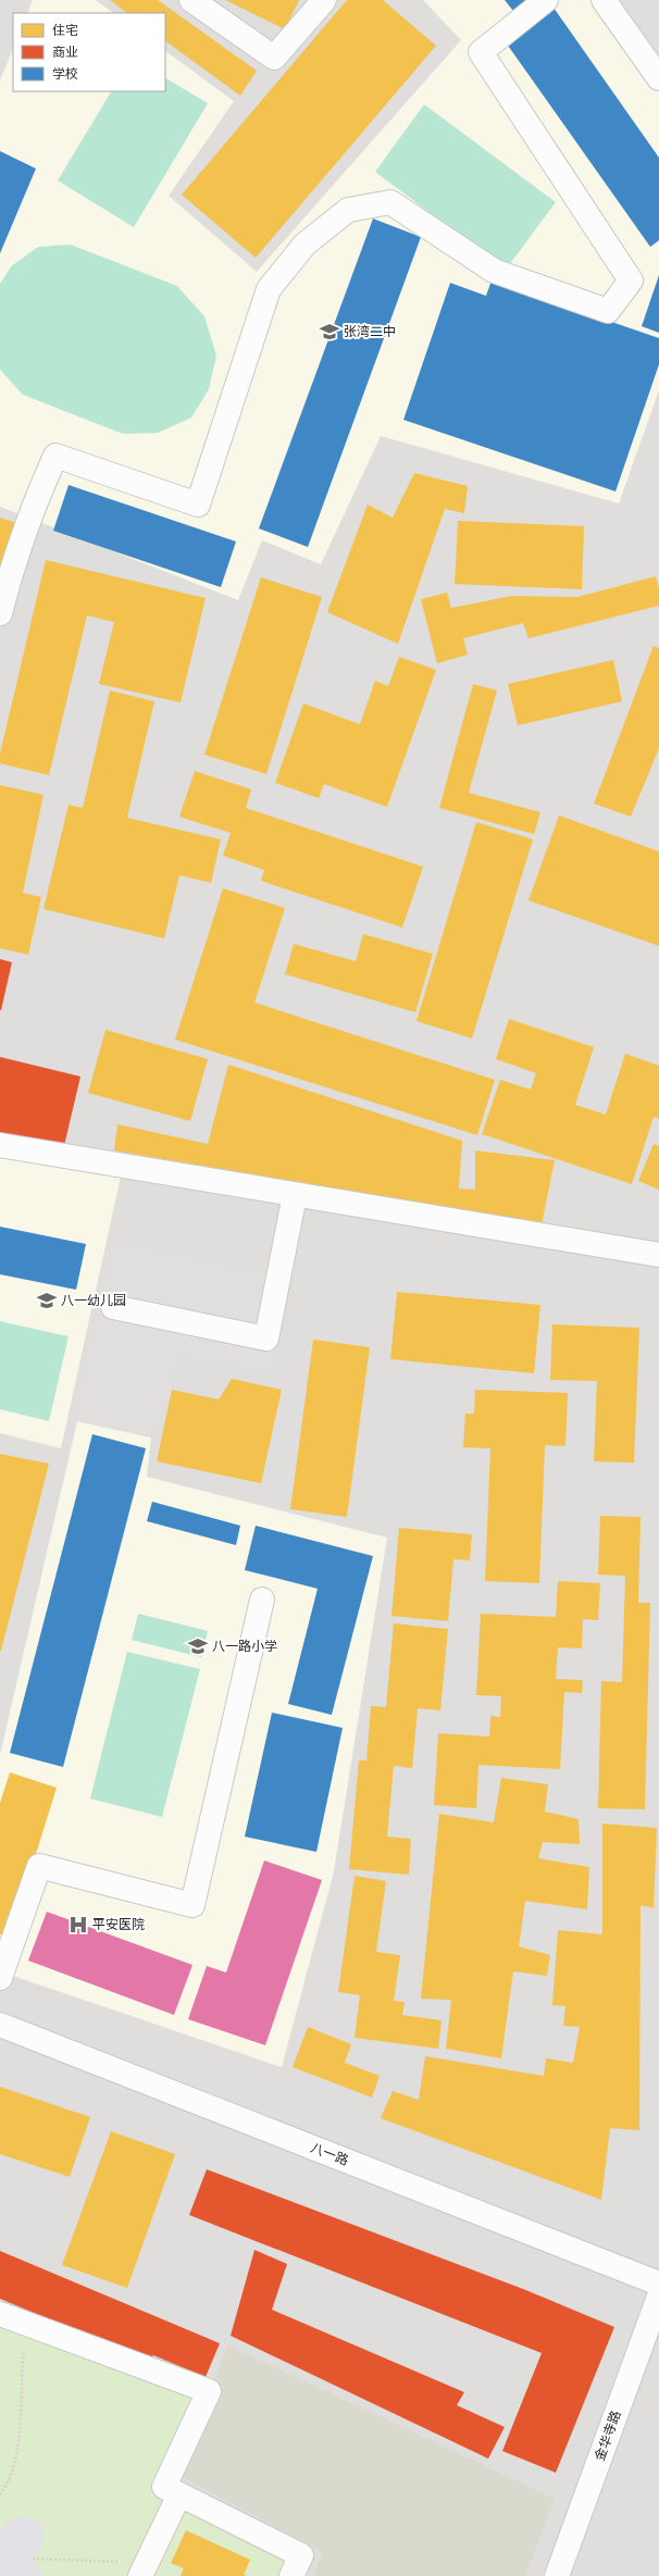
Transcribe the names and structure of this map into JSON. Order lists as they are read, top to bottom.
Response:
{
  "streets": {
    "street": ["八一路", "金华寺路"]
  },
  "places": {
    "school or university": ["张湾二中", "八一幼儿园", "八一路小学"],
    "hospital": ["平安医院"]
  },
  "legend": ["住宅", "商业", "学校"]
}
